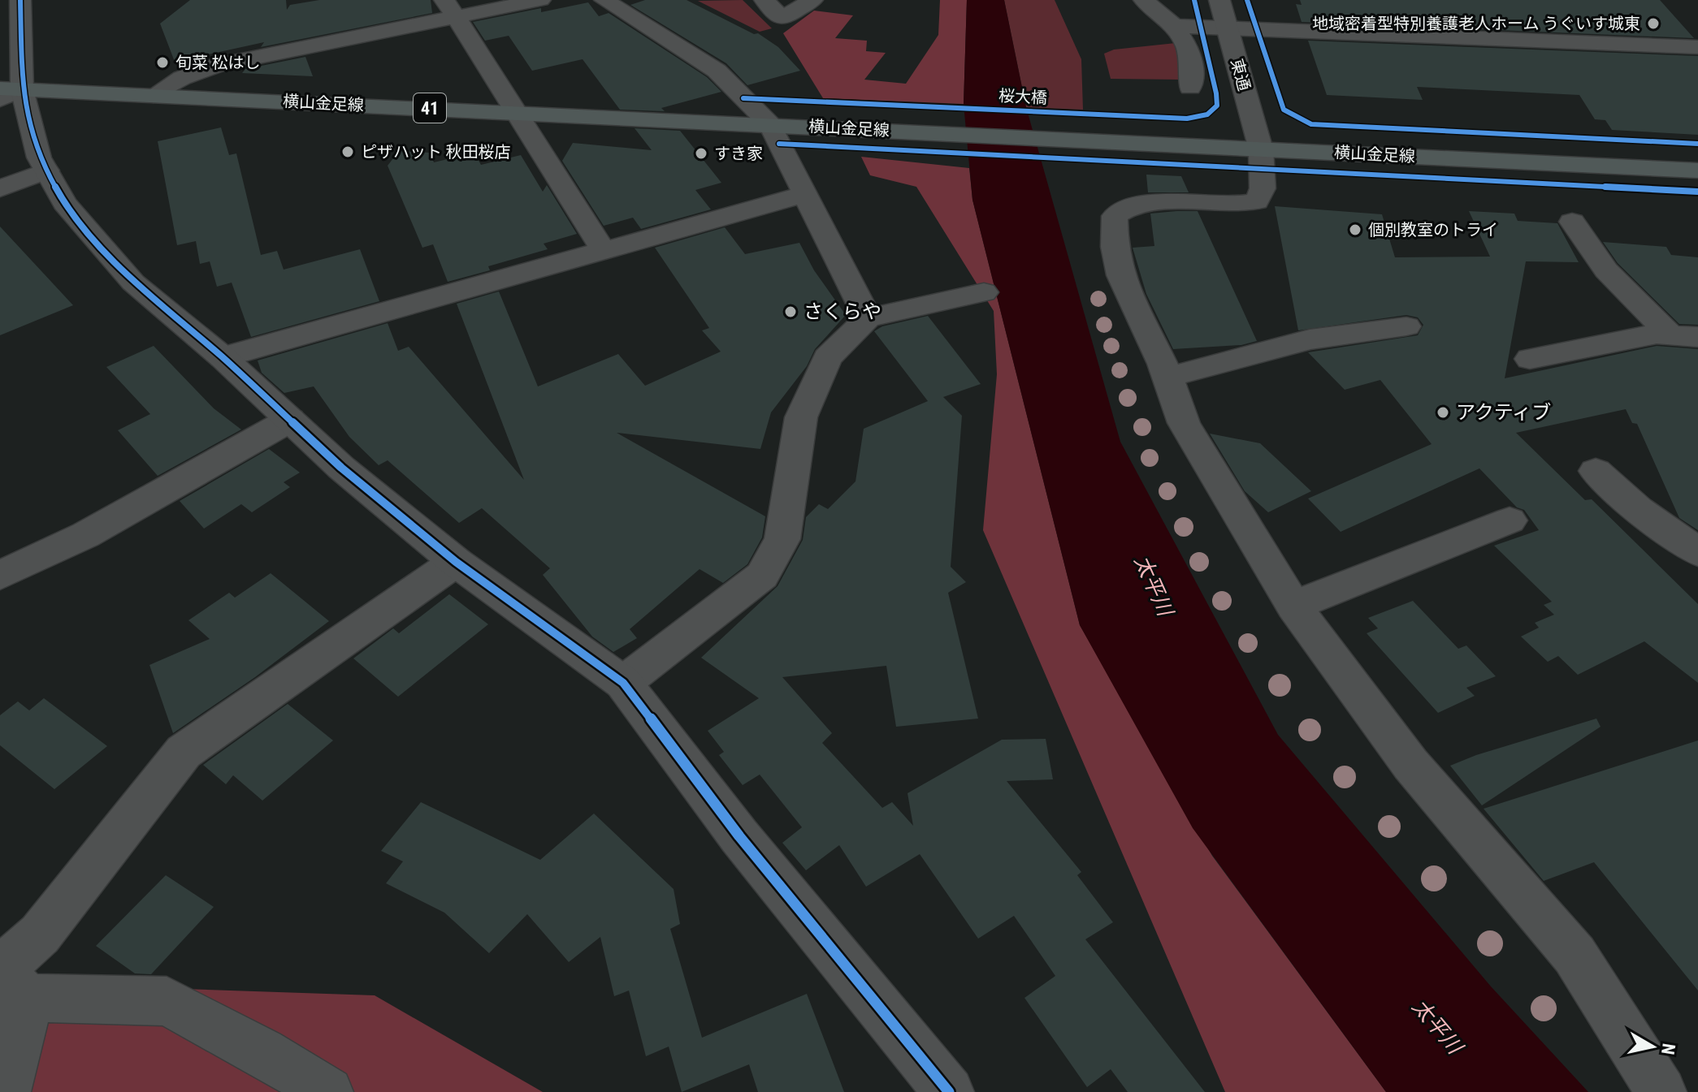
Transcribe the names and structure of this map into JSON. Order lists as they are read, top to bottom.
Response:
{
  "streets": {
    "main road": ["横山金足線", "41"],
    "street": ["東通"],
    "cycle path": ["桜大橋"]
  },
  "crossings": [
    ["東通", "横山金足線"]
  ],
  "water": ["太平川"],
  "places": [
    "地域密着型特別養護老人ホーム うぐいす城東",
    "旬菜 松はし",
    "ピザハット 秋田桜店",
    "すき家",
    "個別教室のトライ",
    "さくらや",
    "アクティブ"
  ],
  "north": "right"
}
